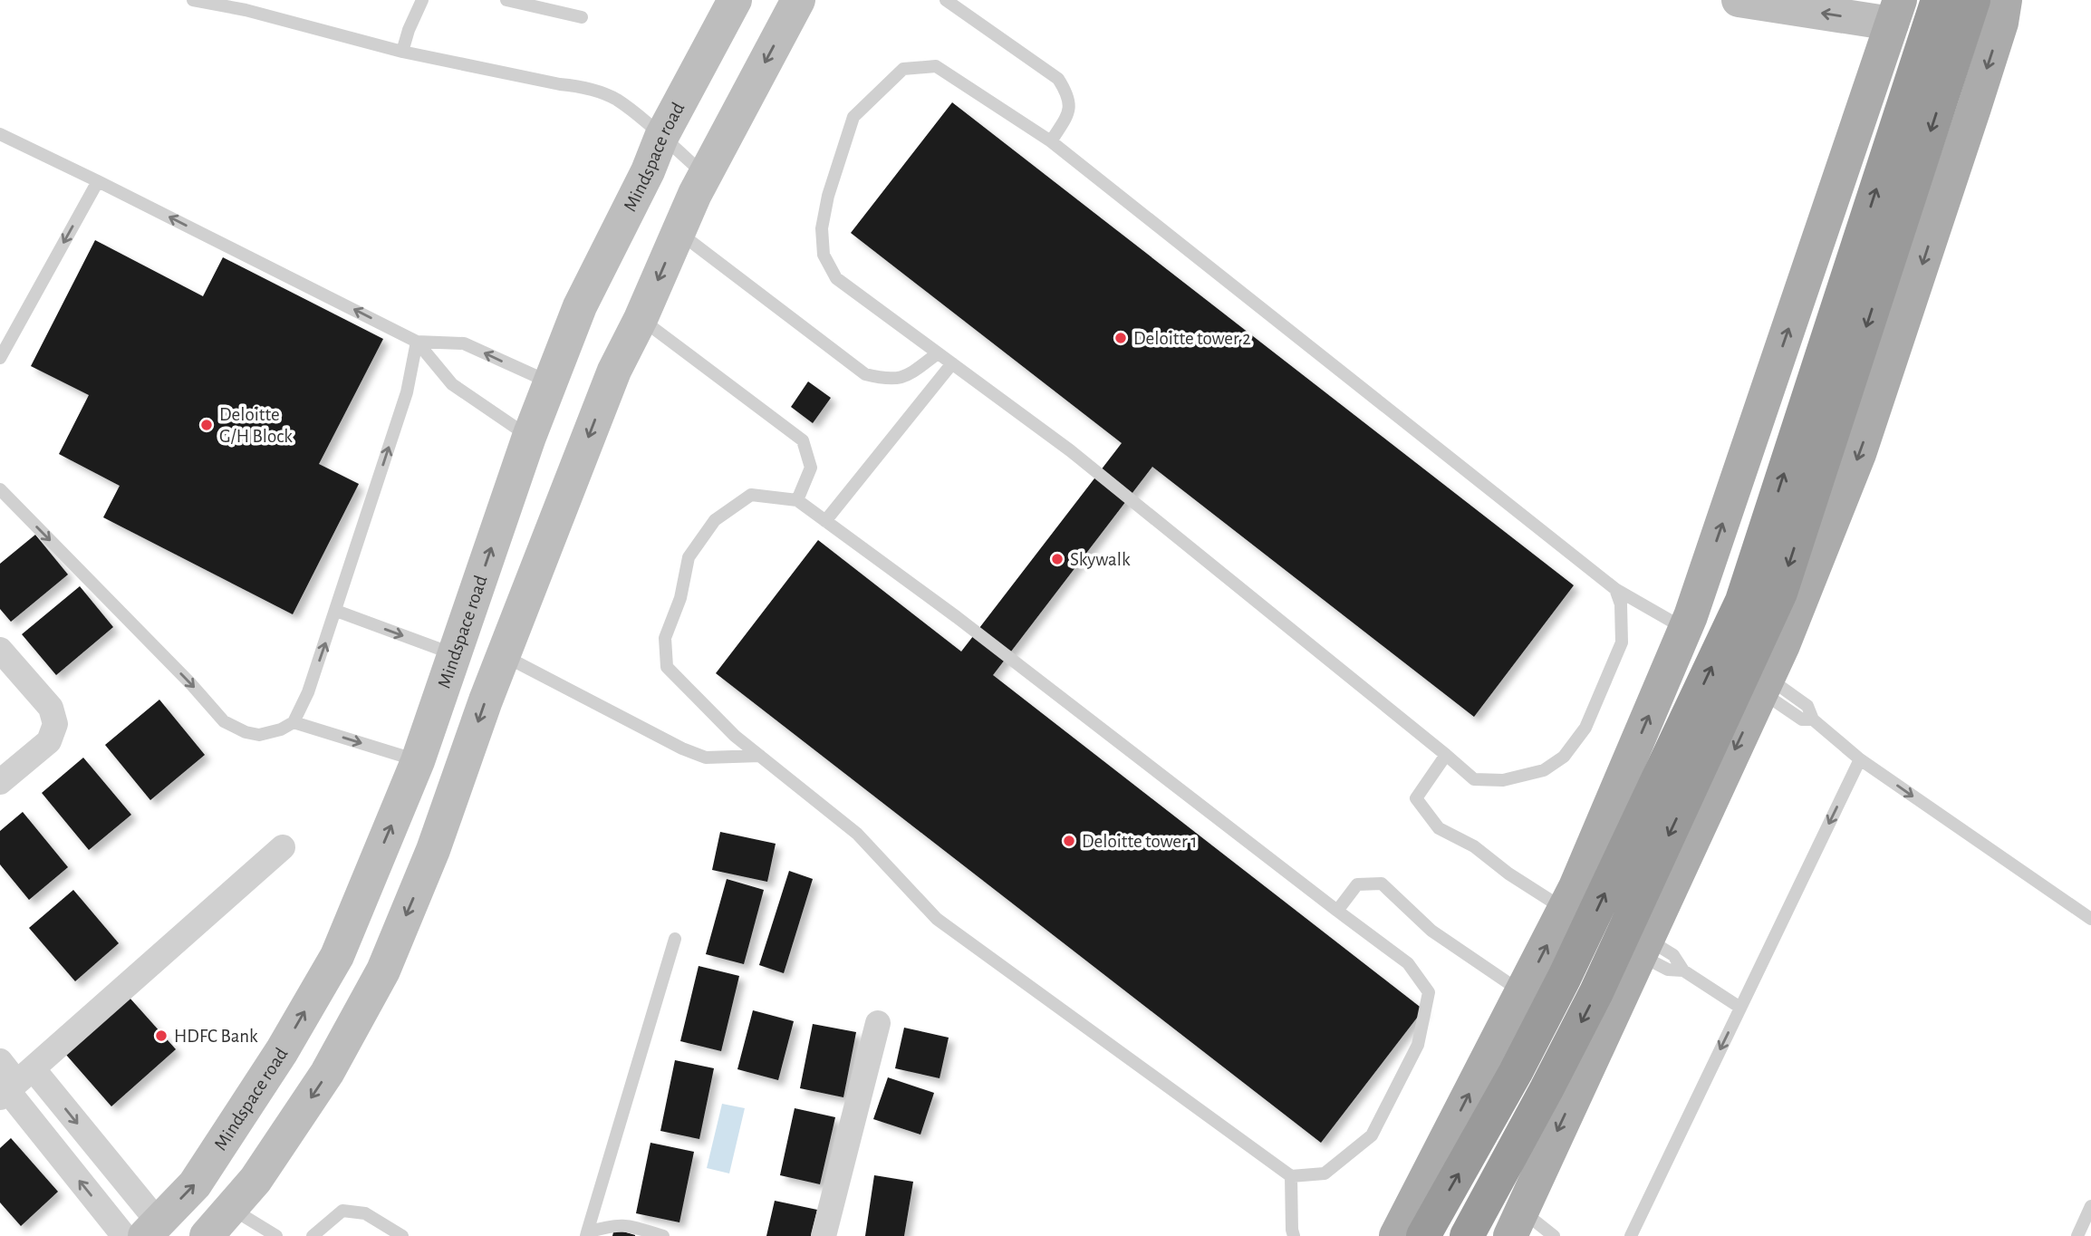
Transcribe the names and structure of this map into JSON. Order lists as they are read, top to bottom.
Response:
{
  "streets": {
    "main road": ["Mindspace road"]
  },
  "places": [
    "Deloitte tower 2",
    "Deloitte G/H Block",
    "Skywalk",
    "Deloitte tower 1",
    "HDFC Bank"
  ]
}
